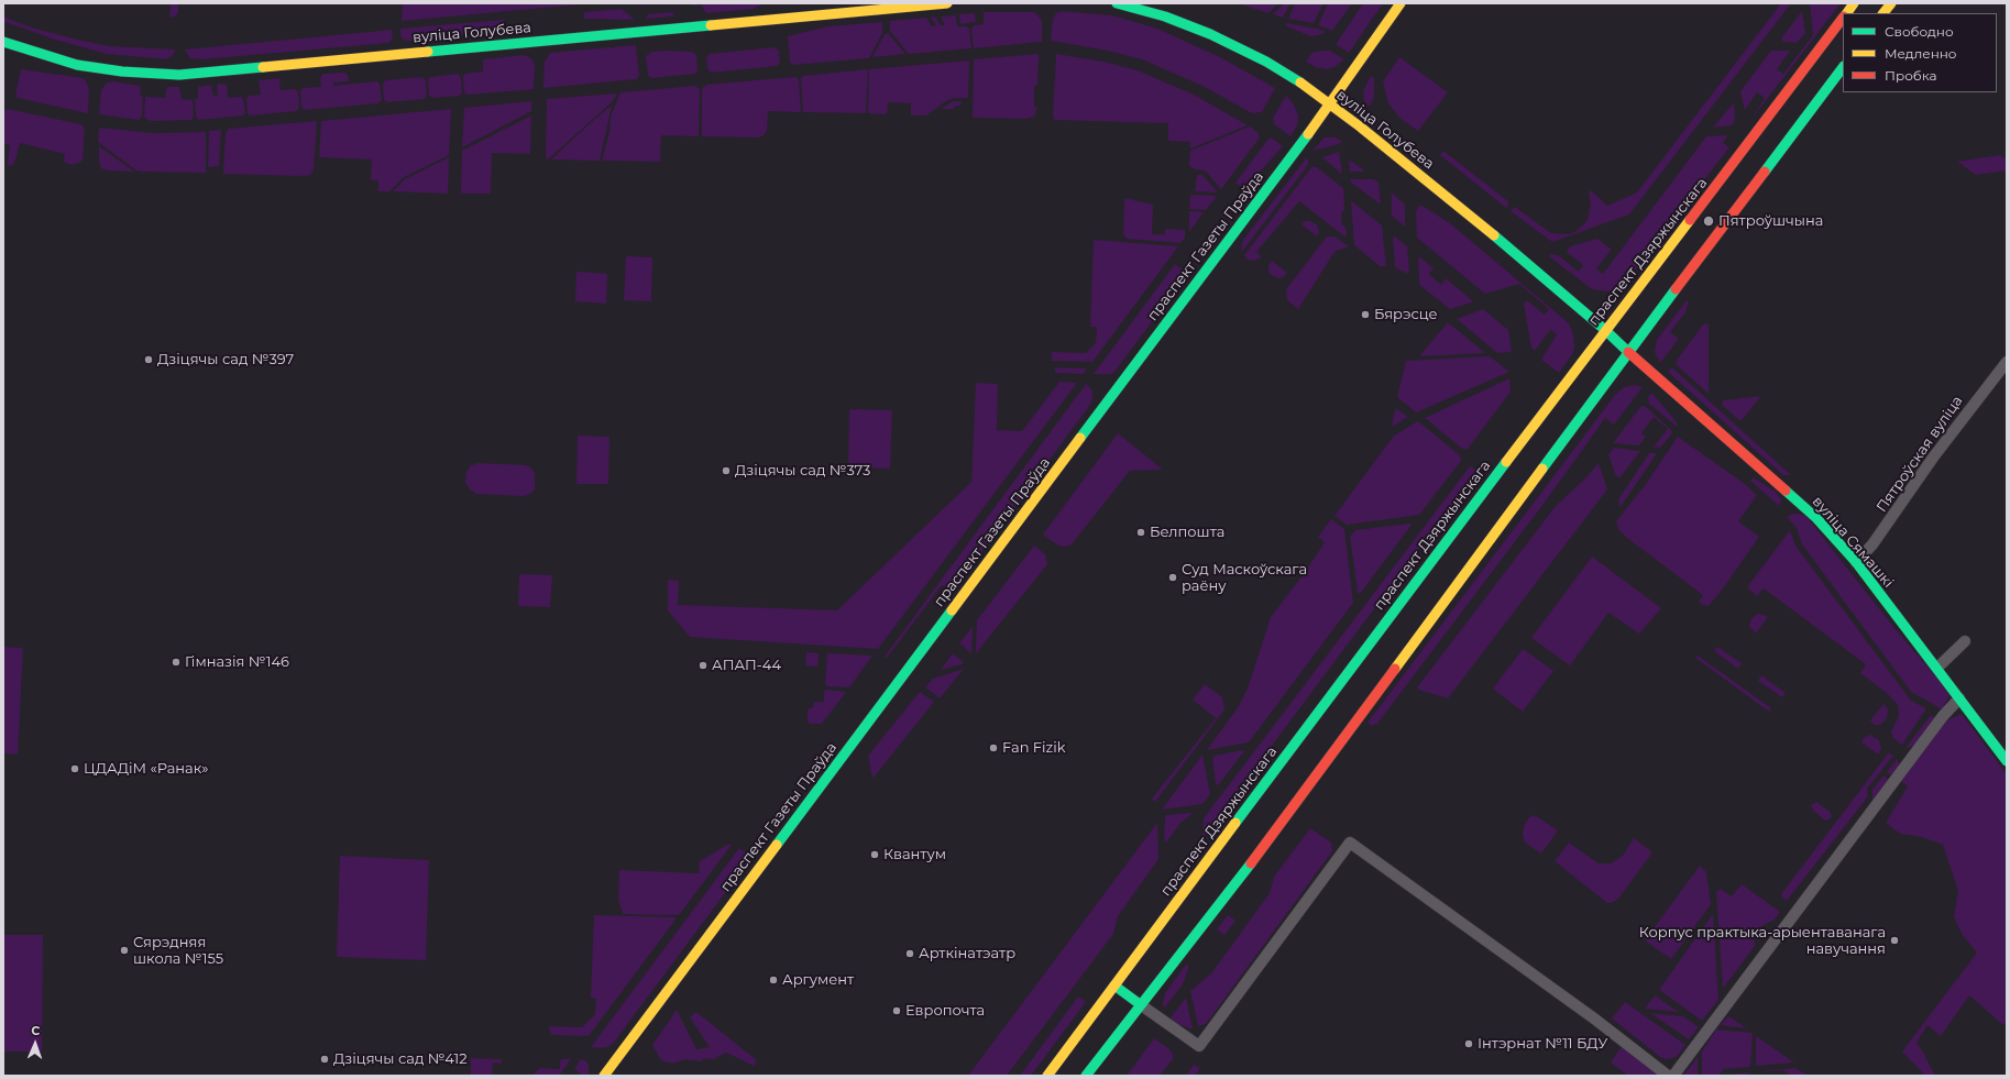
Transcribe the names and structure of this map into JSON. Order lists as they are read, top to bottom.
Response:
{
  "streets": {
    "main road": [
      "вуліца Голубева",
      "праспект Газеты Праўда",
      "праспект Дзяржынскага",
      "вуліца Сямашкі"
    ],
    "street": ["Пятроўская вуліца"]
  },
  "crossings": [
    ["вуліца Голубева", "праспект Газеты Праўда"],
    ["вуліца Голубева", "праспект Дзяржынскага"],
    ["вуліца Голубева", "вуліца Сямашкі"],
    ["Пятроўская вуліца", "вуліца Сямашкі"]
  ],
  "places": [
    "Пятроўшчына",
    "Бярэсце",
    "Дзіцячы сад №397",
    "Дзіцячы сад №373",
    "Белпошта",
    "Суд Маскоўскага раёну",
    "Гімназія №146",
    "АПАП-44",
    "Fan Fizik",
    "ЦДАДіМ «Ранак»",
    "Квантум",
    "Корпус практыка-арыентаванага навучання",
    "Сярэдняя школа №155",
    "Арткінатэатр",
    "Аргумент",
    "Европочта",
    "Інтэрнат №11 БДУ",
    "Дзіцячы сад №412"
  ],
  "legend": ["Свободно", "Медленно", "Пробка"],
  "north": "top"
}
